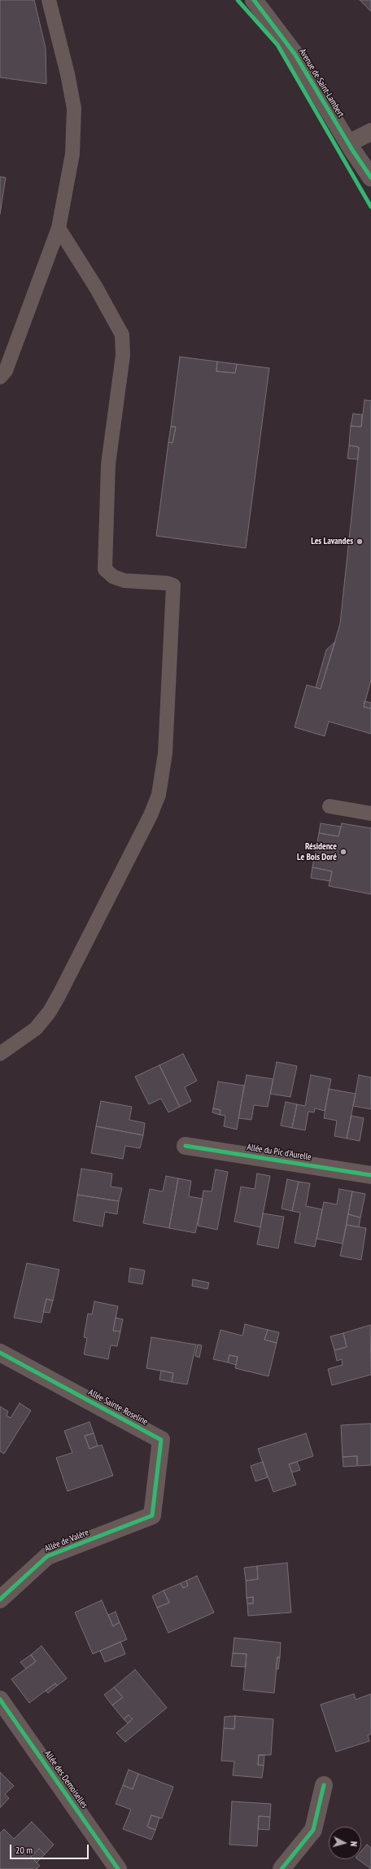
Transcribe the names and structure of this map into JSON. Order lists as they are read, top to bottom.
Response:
{
  "streets": {
    "street": [
      "Avenue de Saint-Lambert",
      "Allée du Pic d'Aurelle",
      "Allée Sainte-Roseline",
      "Allée de Valère",
      "Allée des Demoiselles"
    ]
  },
  "crossings": [
    ["Allée Sainte-Roseline", "Allée de Valère"]
  ],
  "places": ["Les Lavandes", "Résidence Le Bois Doré"],
  "scale_bar": "20 m",
  "north": "right"
}
